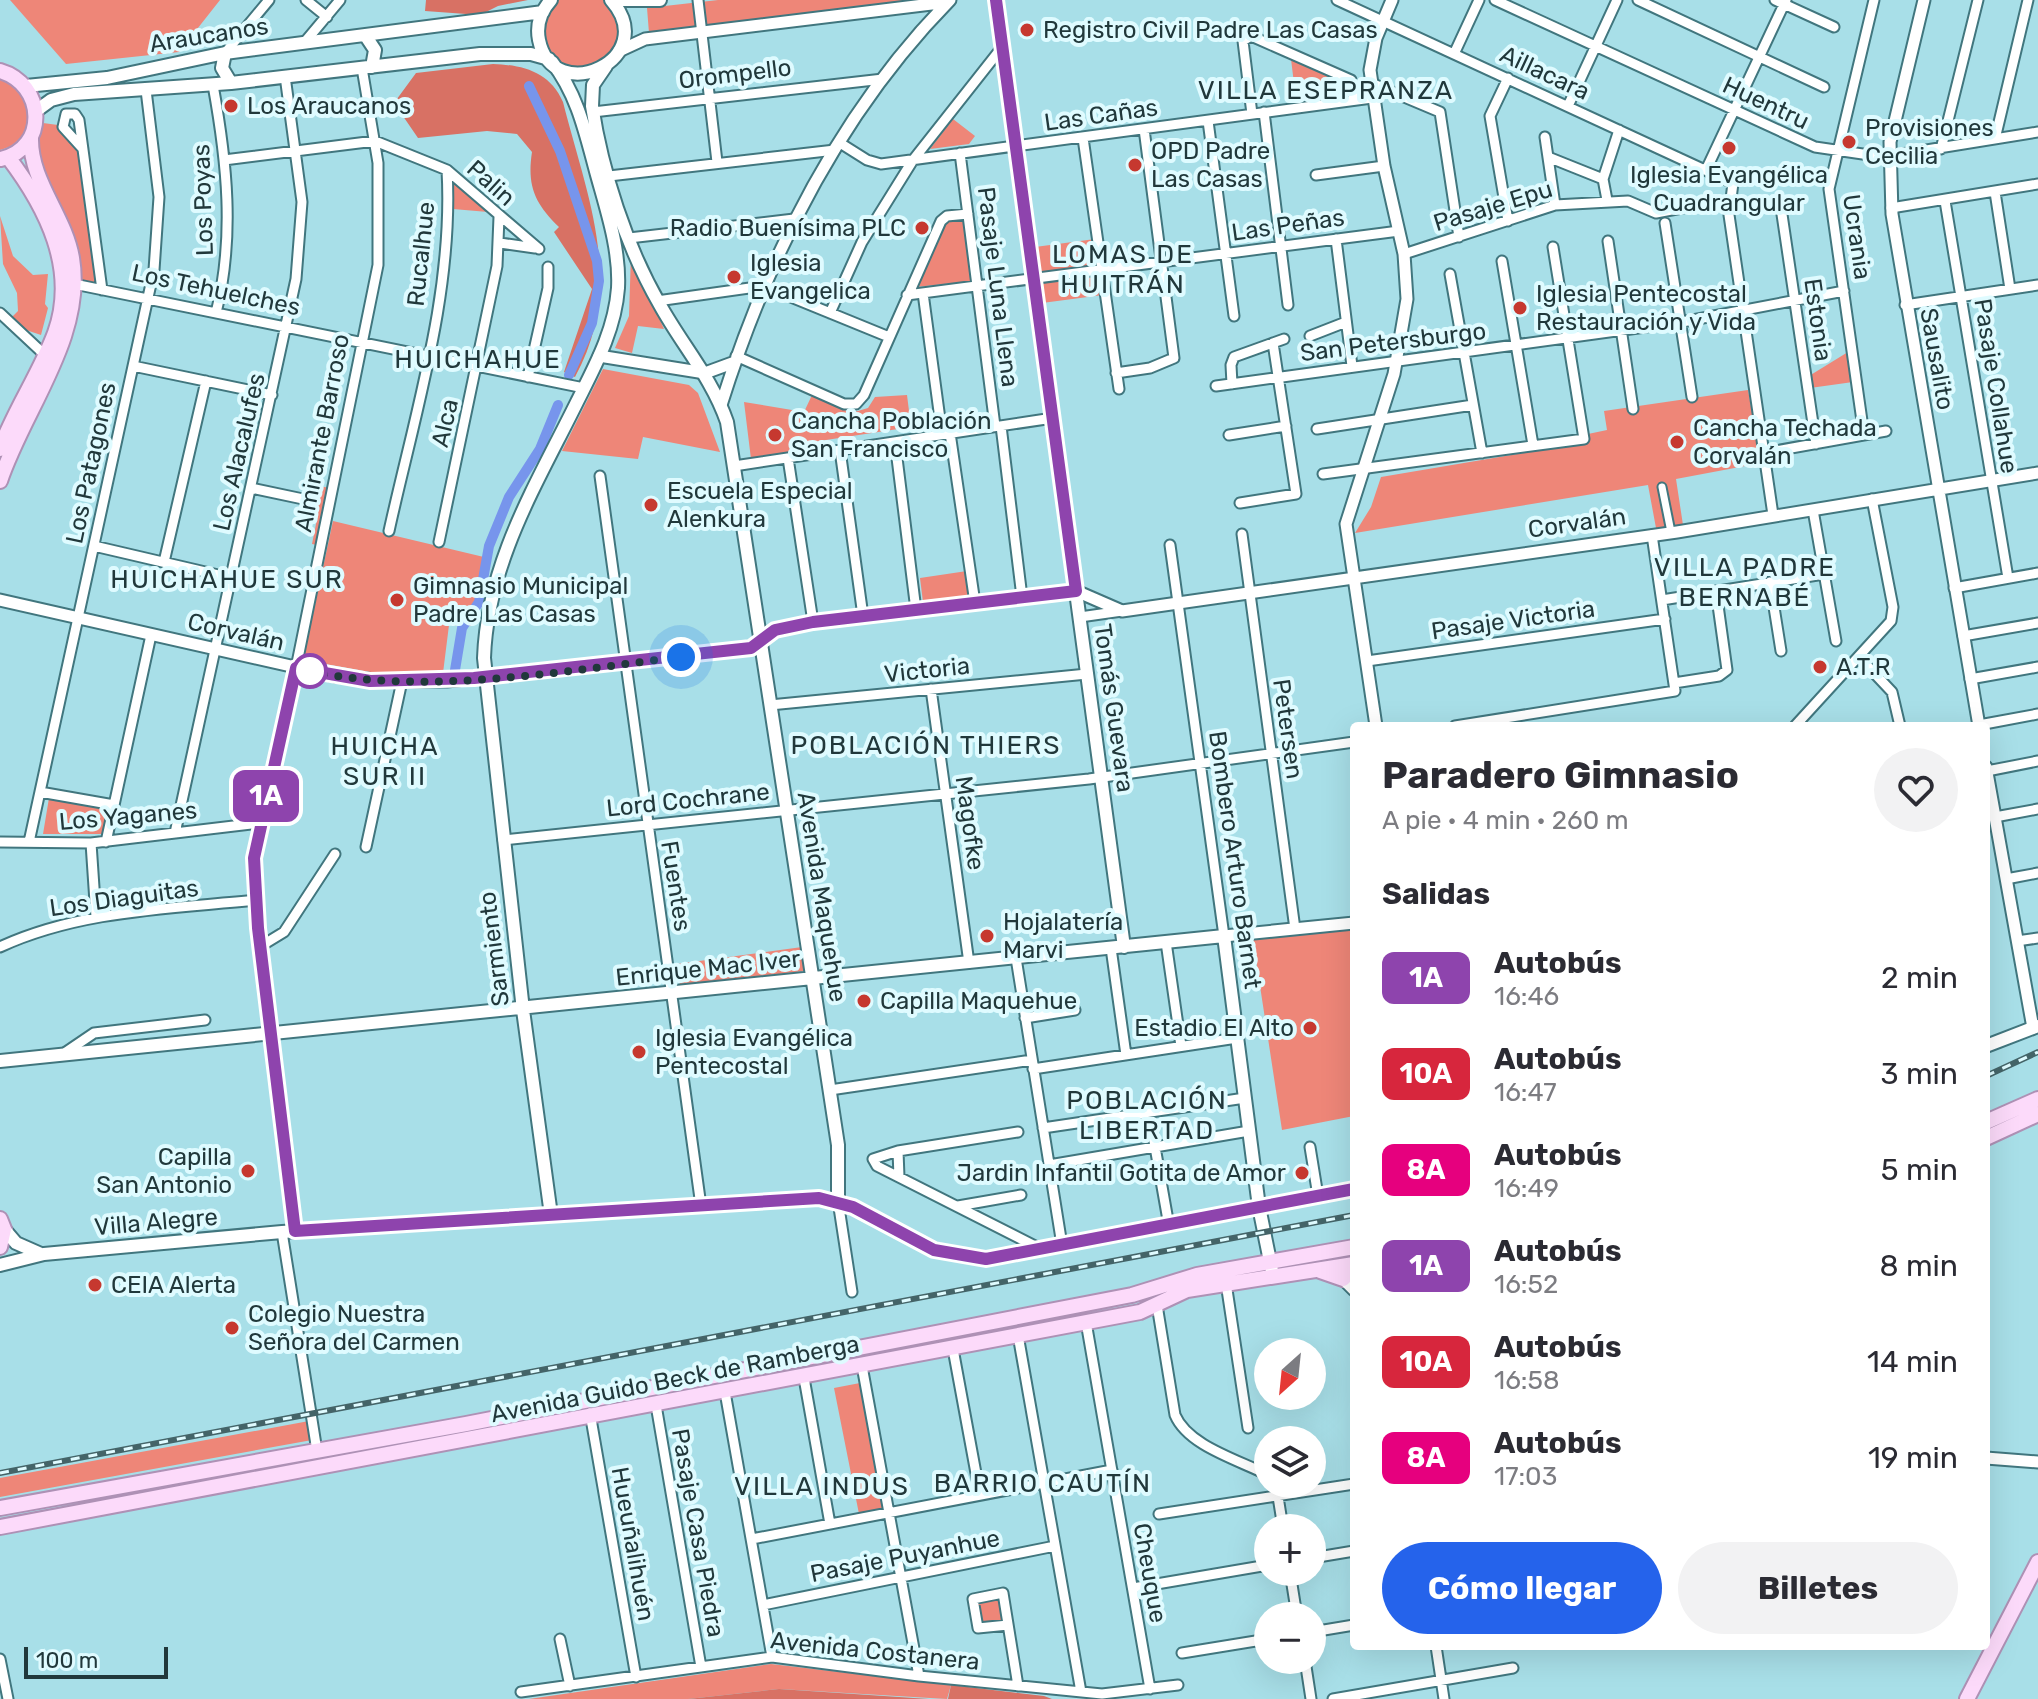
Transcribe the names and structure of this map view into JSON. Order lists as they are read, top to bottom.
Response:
{
  "streets": {
    "main road": [
      "Araucanos",
      "Tomás Guevara",
      "Bombero Arturo Barnet",
      "Avenida Maquehue",
      "Sarmiento",
      "Enrique Mac Iver",
      "Villa Alegre",
      "Avenida Guido Beck de Ramberga"
    ],
    "street": [
      "Aillacara",
      "Orompello",
      "Huentru",
      "Las Cañas",
      "Palin",
      "Los Poyas",
      "Pasaje Epu",
      "Las Peñas",
      "Ucrania",
      "Rucalhue",
      "Pasaje Luna Llena",
      "Los Tehuelches",
      "Estonia",
      "San Petersburgo",
      "Sausalito",
      "Pasaje Collahue",
      "Alca",
      "Almirante Barroso",
      "Los Alacalufes",
      "Los Patagones",
      "Corvalán",
      "Pasaje Victoria",
      "Victoria",
      "Petersen",
      "Lord Cochrane",
      "Los Yaganes",
      "Magofke",
      "Fuentes",
      "Los Diaguitas",
      "Pasaje Casa Piedra",
      "Hueuñalihuén",
      "Pasaje Puyanhue",
      "Cheuque",
      "Avenida Costanera"
    ]
  },
  "crossings": [
    ["Araucanos", "Los Poyas"],
    ["Araucanos", "Almirante Barroso"],
    ["Araucanos", "Los Alacalufes"],
    ["Araucanos", "Los Patagones"],
    ["Araucanos", "Sarmiento"],
    ["Aillacara", "San Petersburgo"],
    ["Orompello", "Avenida Maquehue"],
    ["Huentru", "Ucrania"],
    ["Huentru", "Sausalito"],
    ["Las Cañas", "Pasaje Luna Llena"],
    ["Las Cañas", "Tomás Guevara"],
    ["Palin", "Rucalhue"],
    ["Palin", "Alca"],
    ["Palin", "Almirante Barroso"],
    ["Los Poyas", "Los Tehuelches"],
    ["Las Peñas", "Pasaje Luna Llena"],
    ["Las Peñas", "Tomás Guevara"],
    ["Ucrania", "San Petersburgo"],
    ["Rucalhue", "Los Tehuelches"],
    ["Pasaje Luna Llena", "Corvalán"],
    ["Los Tehuelches", "Alca"],
    ["Los Tehuelches", "Almirante Barroso"],
    ["Los Tehuelches", "Los Alacalufes"],
    ["Los Tehuelches", "Los Patagones"],
    ["Los Tehuelches", "Sarmiento"],
    ["Estonia", "San Petersburgo"],
    ["Sausalito", "Corvalán"],
    ["Pasaje Collahue", "Corvalán"],
    ["Almirante Barroso", "Corvalán"],
    ["Almirante Barroso", "Los Yaganes"],
    ["Almirante Barroso", "Los Diaguitas"],
    ["Almirante Barroso", "Enrique Mac Iver"],
    ["Almirante Barroso", "Villa Alegre"],
    ["Almirante Barroso", "Avenida Guido Beck de Ramberga"],
    ["Los Alacalufes", "Corvalán"],
    ["Los Alacalufes", "Los Yaganes"],
    ["Los Patagones", "Corvalán"],
    ["Los Patagones", "Los Yaganes"],
    ["Corvalán", "Tomás Guevara"],
    ["Corvalán", "Petersen"],
    ["Corvalán", "Bombero Arturo Barnet"],
    ["Corvalán", "Fuentes"],
    ["Corvalán", "Avenida Maquehue"],
    ["Corvalán", "Sarmiento"],
    ["Victoria", "Tomás Guevara"],
    ["Victoria", "Magofke"],
    ["Victoria", "Avenida Maquehue"],
    ["Tomás Guevara", "Lord Cochrane"],
    ["Tomás Guevara", "Enrique Mac Iver"],
    ["Petersen", "Lord Cochrane"],
    ["Petersen", "Enrique Mac Iver"],
    ["Lord Cochrane", "Magofke"],
    ["Lord Cochrane", "Bombero Arturo Barnet"],
    ["Lord Cochrane", "Fuentes"],
    ["Lord Cochrane", "Avenida Maquehue"],
    ["Lord Cochrane", "Sarmiento"],
    ["Magofke", "Enrique Mac Iver"],
    ["Bombero Arturo Barnet", "Enrique Mac Iver"],
    ["Bombero Arturo Barnet", "Villa Alegre"],
    ["Bombero Arturo Barnet", "Avenida Guido Beck de Ramberga"],
    ["Fuentes", "Enrique Mac Iver"],
    ["Fuentes", "Villa Alegre"],
    ["Avenida Maquehue", "Enrique Mac Iver"],
    ["Avenida Maquehue", "Villa Alegre"],
    ["Sarmiento", "Enrique Mac Iver"],
    ["Sarmiento", "Villa Alegre"],
    ["Avenida Guido Beck de Ramberga", "Pasaje Casa Piedra"],
    ["Avenida Guido Beck de Ramberga", "Hueuñalihuén"],
    ["Avenida Guido Beck de Ramberga", "Cheuque"],
    ["Pasaje Casa Piedra", "Avenida Costanera"],
    ["Hueuñalihuén", "Avenida Costanera"],
    ["Cheuque", "Avenida Costanera"]
  ],
  "districts": [
    "VILLA ESEPRANZA",
    "LOMAS DE HUITRÁN",
    "HUICHAHUE",
    "VILLA PADRE BERNABÉ",
    "HUICHAHUE SUR",
    "POBLACIÓN THIERS",
    "HUICHA SUR II",
    "POBLACIÓN LIBERTAD",
    "BARRIO CAUTÍN",
    "VILLA INDUS"
  ],
  "places": [
    "Registro Civil Padre Las Casas",
    "Los Araucanos",
    "Provisiones Cecilia",
    "Iglesia Evangélica Cuadrangular",
    "OPD Padre Las Casas",
    "Radio Buenísima PLC",
    "Iglesia Evangelica",
    "Iglesia Pentecostal Restauración y Vida",
    "Cancha Población San Francisco",
    "Cancha Techada Corvalán",
    "Escuela Especial Alenkura",
    "Gimnasio Municipal Padre Las Casas",
    "A.T.R",
    "Hojalatería Marvi",
    "Capilla Maquehue",
    "Estadio El Alto",
    "Iglesia Evangélica Pentecostal",
    "Capilla San Antonio",
    "Jardin Infantil Gotita de Amor",
    "CEIA Alerta",
    "Colegio Nuestra Señora del Carmen"
  ],
  "lines": ["bus line 1A"],
  "scale_bar": "100 m",
  "north": "bottom left",
  "page": {
    "on_map": "1A",
    "heading": [
      ["Paradero Gimnasio", "A pie · 4 min · 260 m"],
      "Salidas"
    ],
    "list": [
      {
        "mark": "1A",
        "name": "Autobús",
        "note": "16:46",
        "value": "2 min"
      },
      {
        "mark": "10A",
        "name": "Autobús",
        "note": "16:47",
        "value": "3 min"
      },
      {
        "mark": "8A",
        "name": "Autobús",
        "note": "16:49",
        "value": "5 min"
      },
      {
        "mark": "1A",
        "name": "Autobús",
        "note": "16:52",
        "value": "8 min"
      },
      {
        "mark": "10A",
        "name": "Autobús",
        "note": "16:58",
        "value": "14 min"
      },
      {
        "mark": "8A",
        "name": "Autobús",
        "note": "17:03",
        "value": "19 min"
      }
    ],
    "map_buttons": ["+", "−"],
    "buttons": ["Cómo llegar", "Billetes"],
    "scale": "100 m"
  }
}
